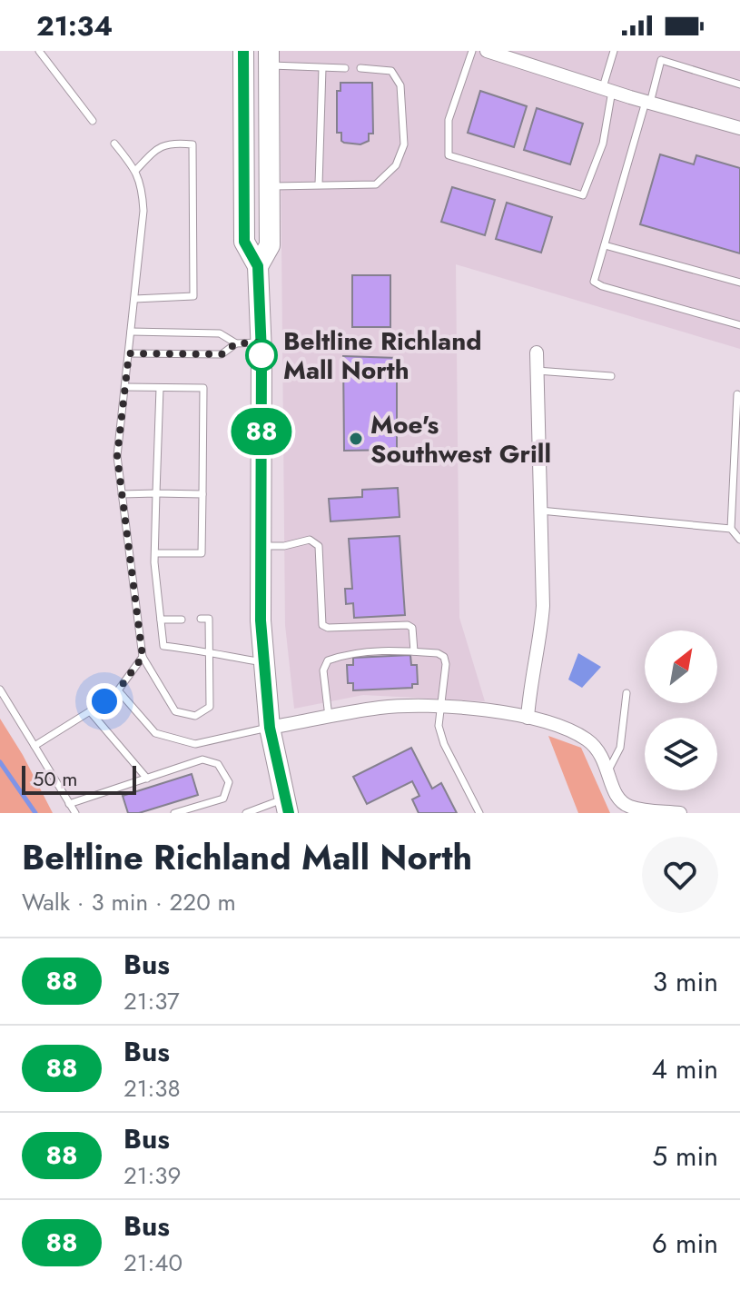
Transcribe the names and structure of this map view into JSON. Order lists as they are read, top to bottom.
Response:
{
  "places": ["Beltline Richland Mall North", "Moe's Southwest Grill"],
  "lines": ["bus line 88"],
  "scale_bar": "50 m",
  "north": "top right",
  "page": {
    "status": "21:34",
    "on_map": "88",
    "scale": "50 m",
    "heading": ["Beltline Richland Mall North", "Walk · 3 min · 220 m"],
    "list": [
      {
        "mark": "88",
        "name": "Bus",
        "note": "21:37",
        "value": "3 min"
      },
      {
        "mark": "88",
        "name": "Bus",
        "note": "21:38",
        "value": "4 min"
      },
      {
        "mark": "88",
        "name": "Bus",
        "note": "21:39",
        "value": "5 min"
      },
      {
        "mark": "88",
        "name": "Bus",
        "note": "21:40",
        "value": "6 min"
      }
    ]
  }
}
